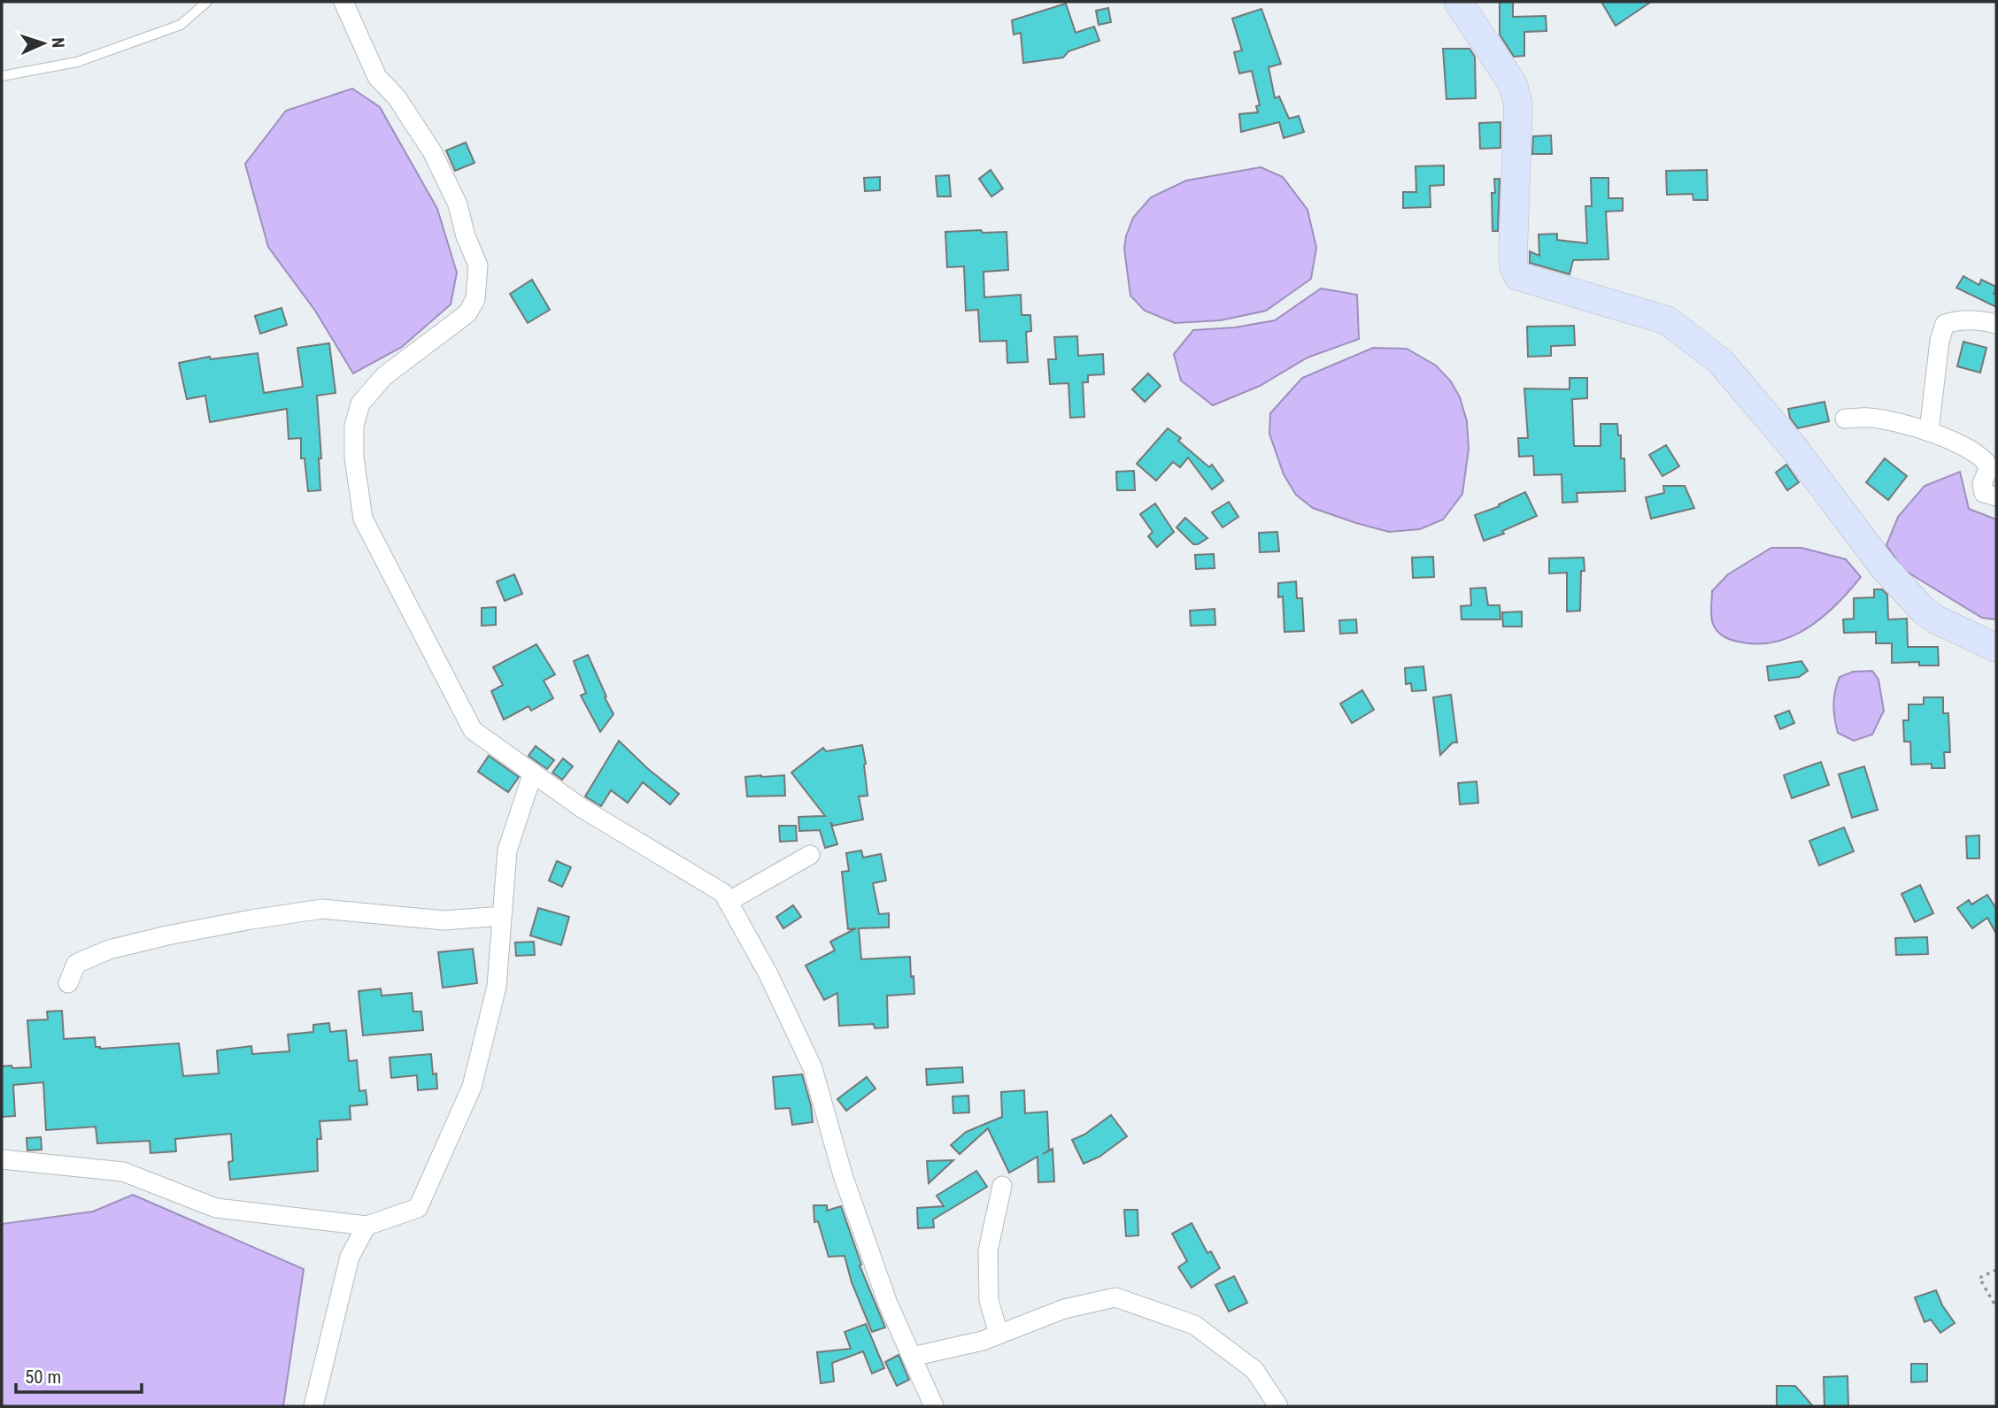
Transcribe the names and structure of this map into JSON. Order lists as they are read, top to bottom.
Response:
{
  "scale_bar": "50 m",
  "north": "right"
}
